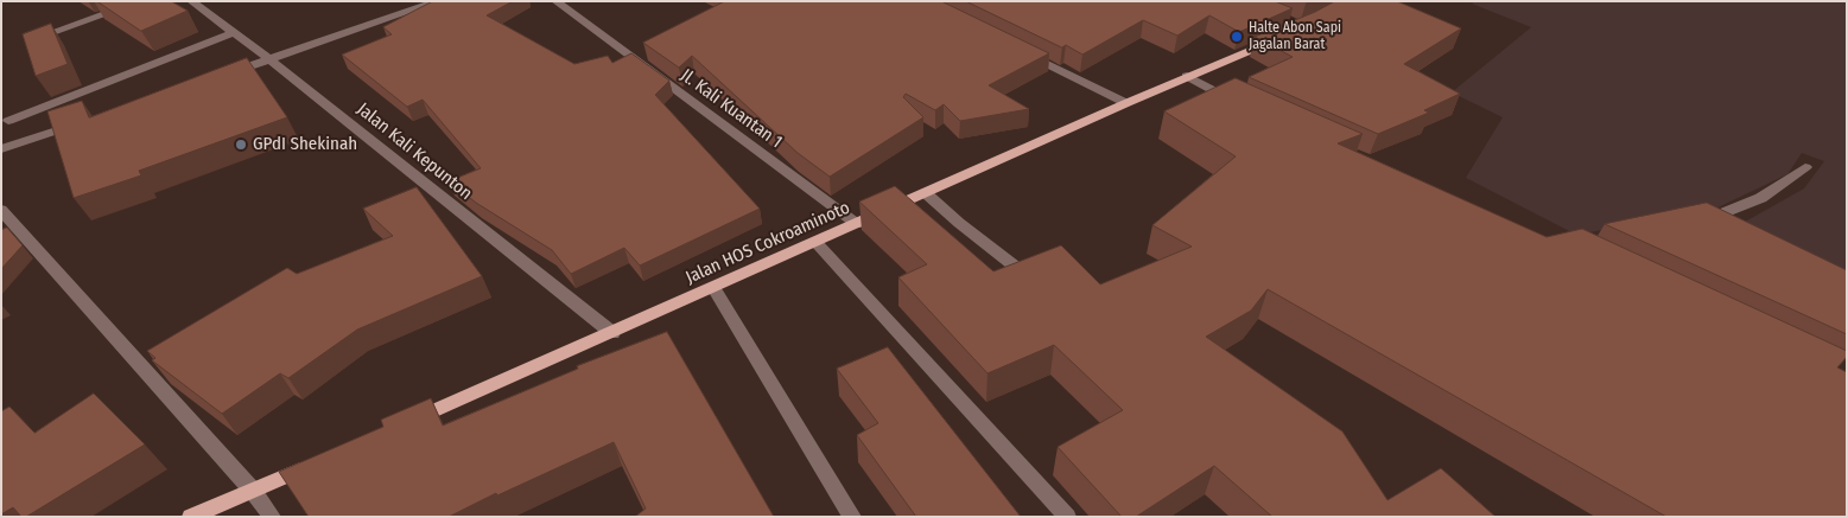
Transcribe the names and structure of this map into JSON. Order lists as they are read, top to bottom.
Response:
{
  "streets": {
    "main road": ["Jalan HOS Cokroaminoto"],
    "street": ["Jl. Kali Kuantan 1", "Jalan Kali Kepunton"]
  },
  "crossings": [
    ["Jl. Kali Kuantan 1", "Jalan HOS Cokroaminoto"],
    ["Jalan Kali Kepunton", "Jalan HOS Cokroaminoto"]
  ],
  "places": ["Halte Abon Sapi Jagalan Barat", "GPdI Shekinah"]
}
